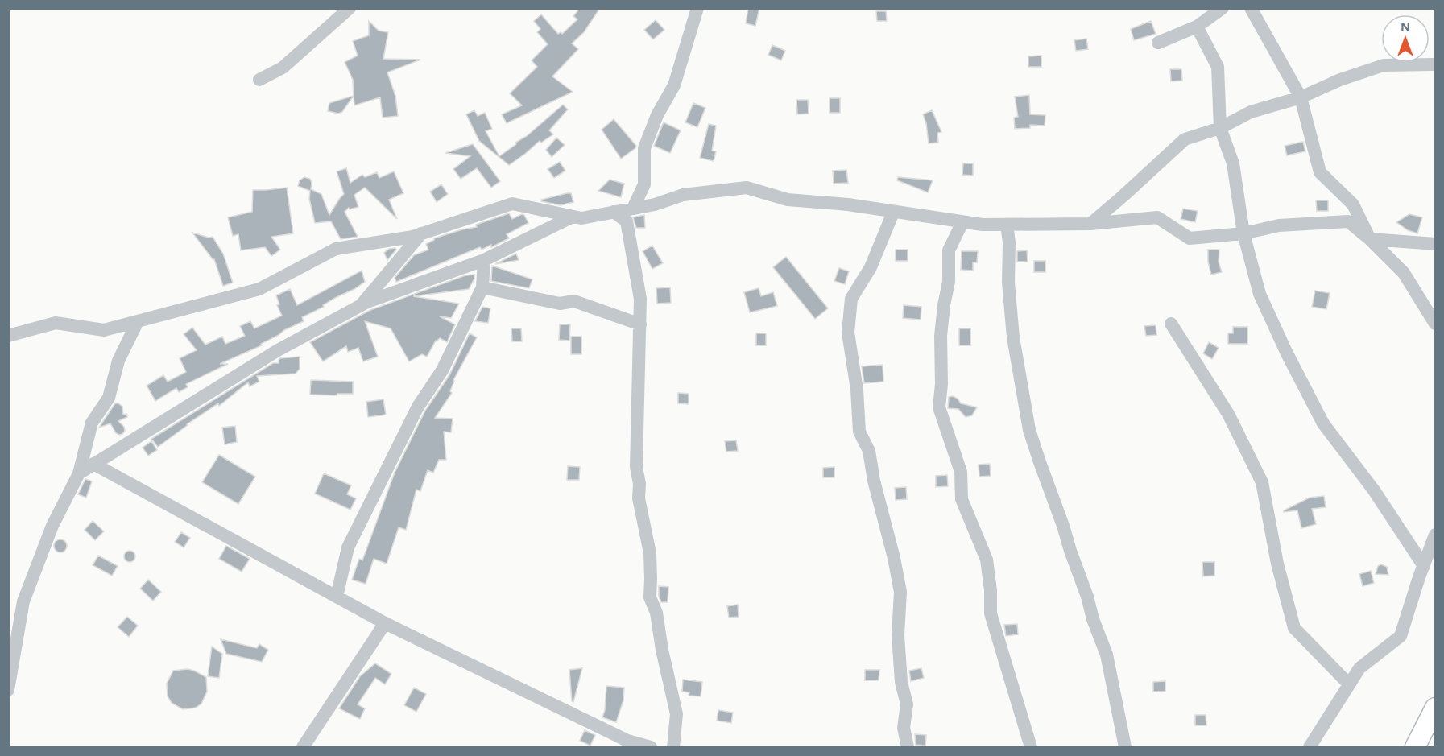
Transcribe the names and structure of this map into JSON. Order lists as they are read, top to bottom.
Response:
{
  "north": "top"
}
